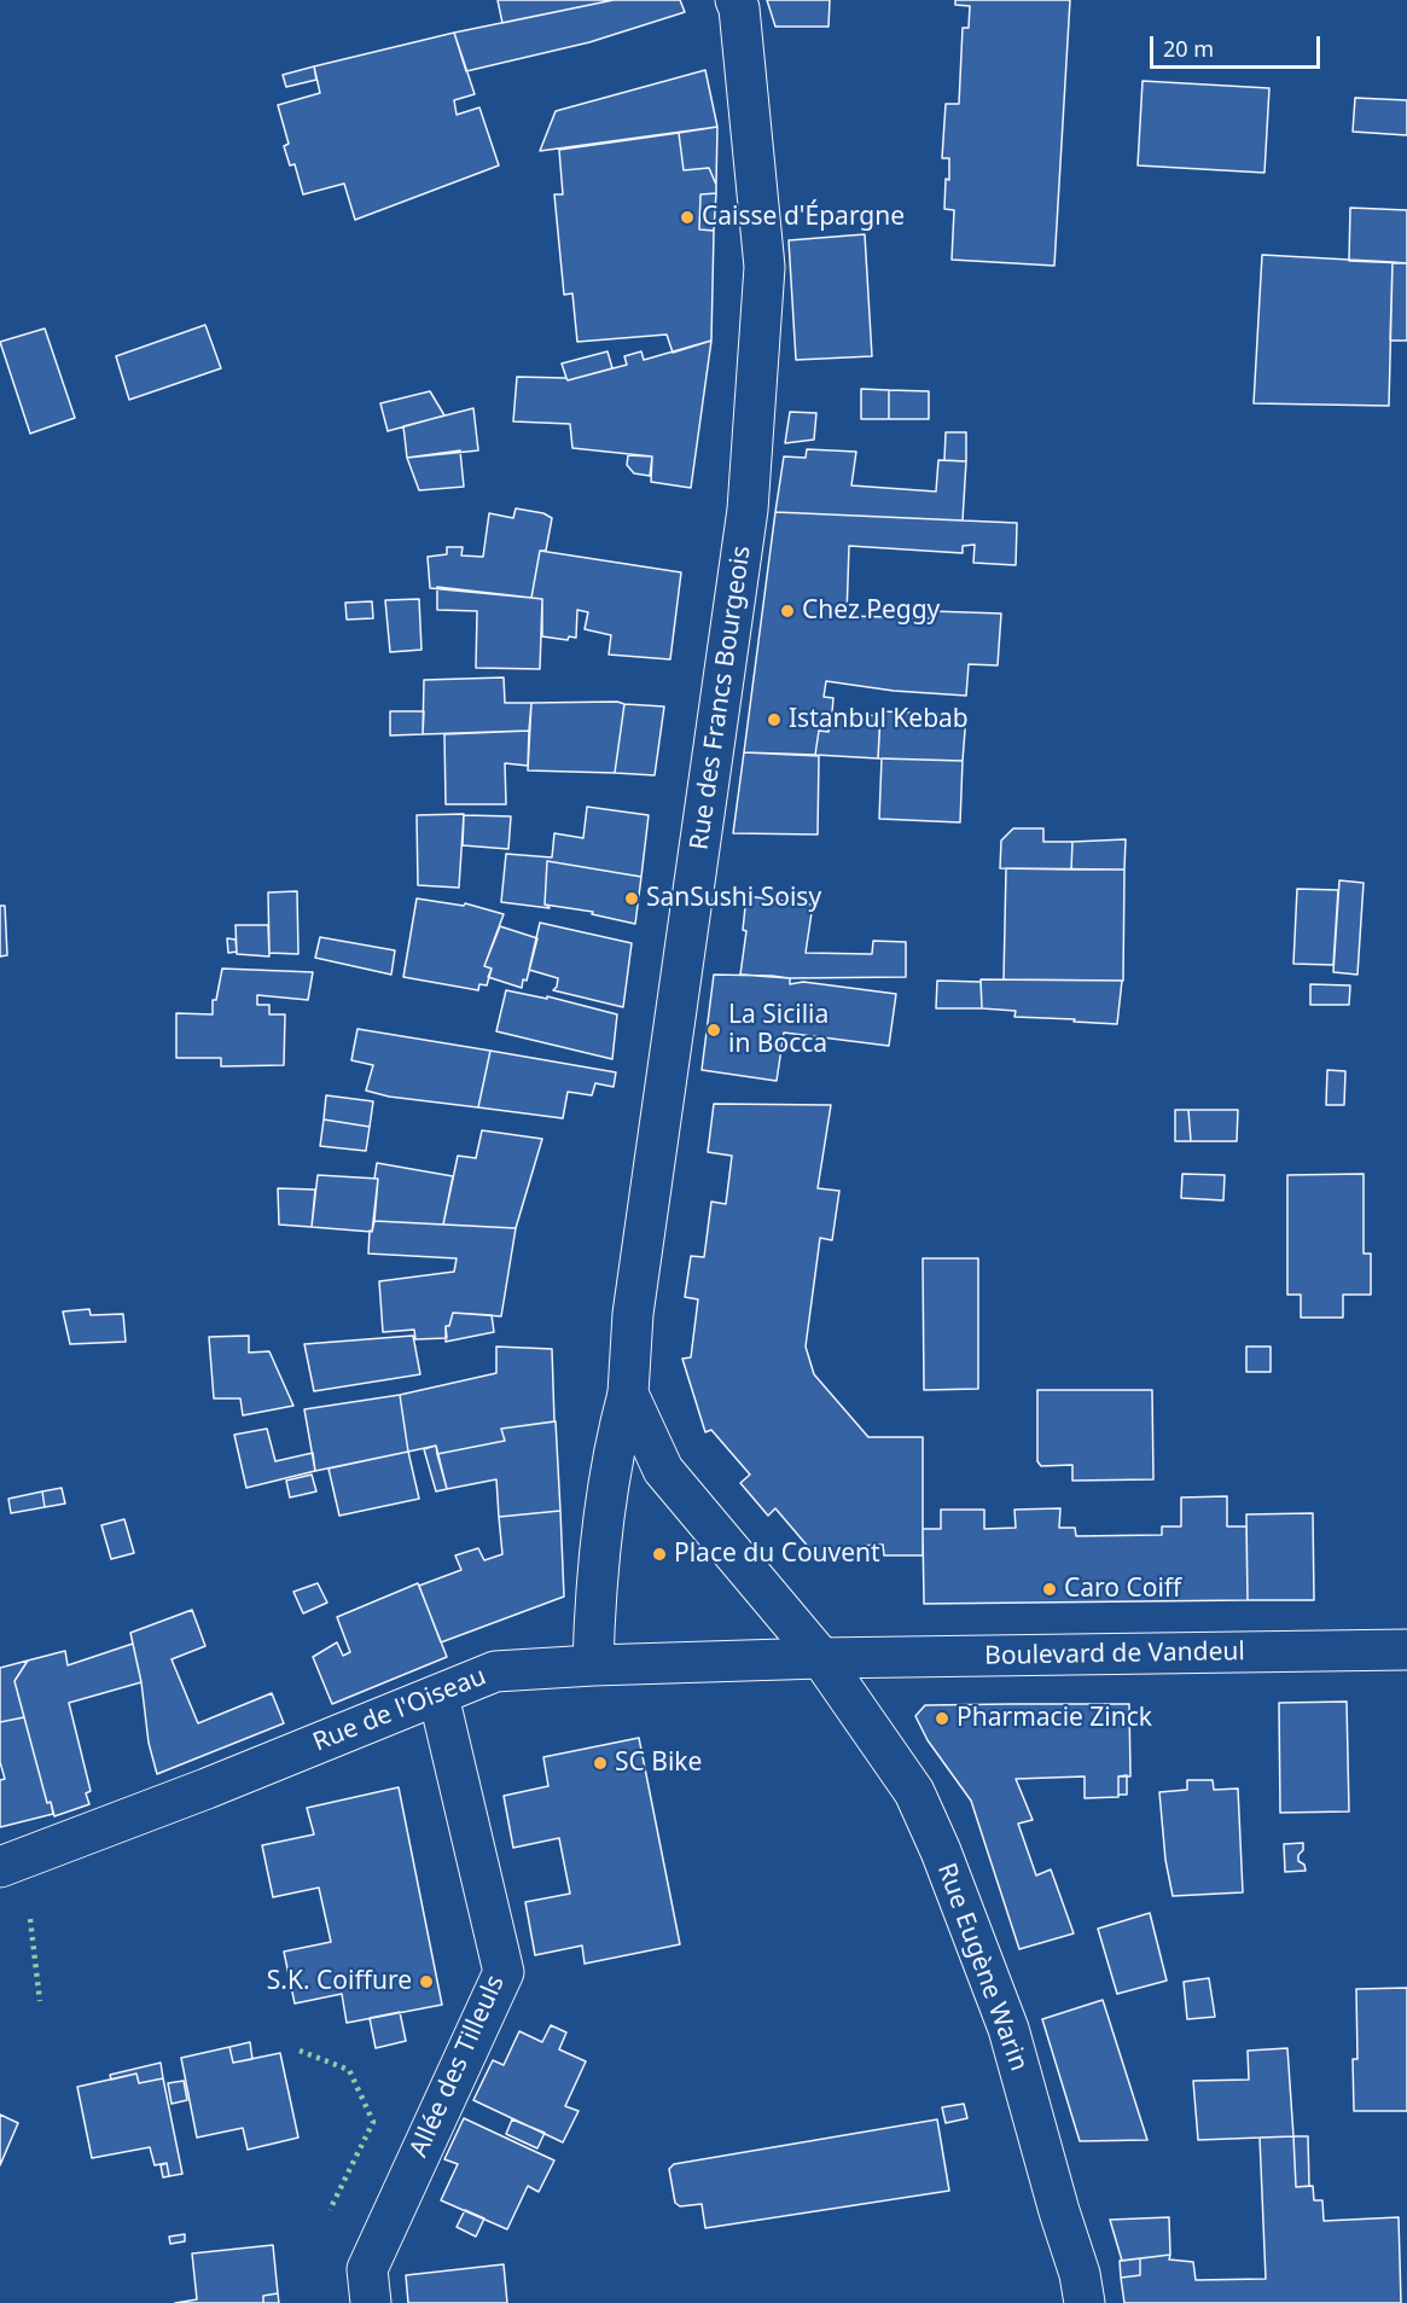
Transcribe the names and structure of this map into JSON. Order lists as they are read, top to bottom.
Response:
{
  "streets": {
    "main road": [
      "Rue des Francs Bourgeois",
      "Boulevard de Vandeul",
      "Rue de l'Oiseau",
      "Rue Eugène Warin",
      "Allée des Tilleuls"
    ]
  },
  "crossings": [
    ["Rue des Francs Bourgeois", "Boulevard de Vandeul"],
    ["Rue des Francs Bourgeois", "Rue de l'Oiseau"],
    ["Rue des Francs Bourgeois", "Rue Eugène Warin"],
    ["Boulevard de Vandeul", "Rue de l'Oiseau"],
    ["Boulevard de Vandeul", "Rue Eugène Warin"],
    ["Rue de l'Oiseau", "Rue Eugène Warin"],
    ["Rue de l'Oiseau", "Allée des Tilleuls"]
  ],
  "places": [
    "Caisse d'Épargne",
    "Chez Peggy",
    "Istanbul Kebab",
    "SanSushi Soisy",
    "La Sicilia in Bocca",
    "Place du Couvent",
    "Caro Coiff",
    "Pharmacie Zinck",
    "SC Bike",
    "S.K. Coiffure"
  ],
  "scale_bar": "20 m"
}
